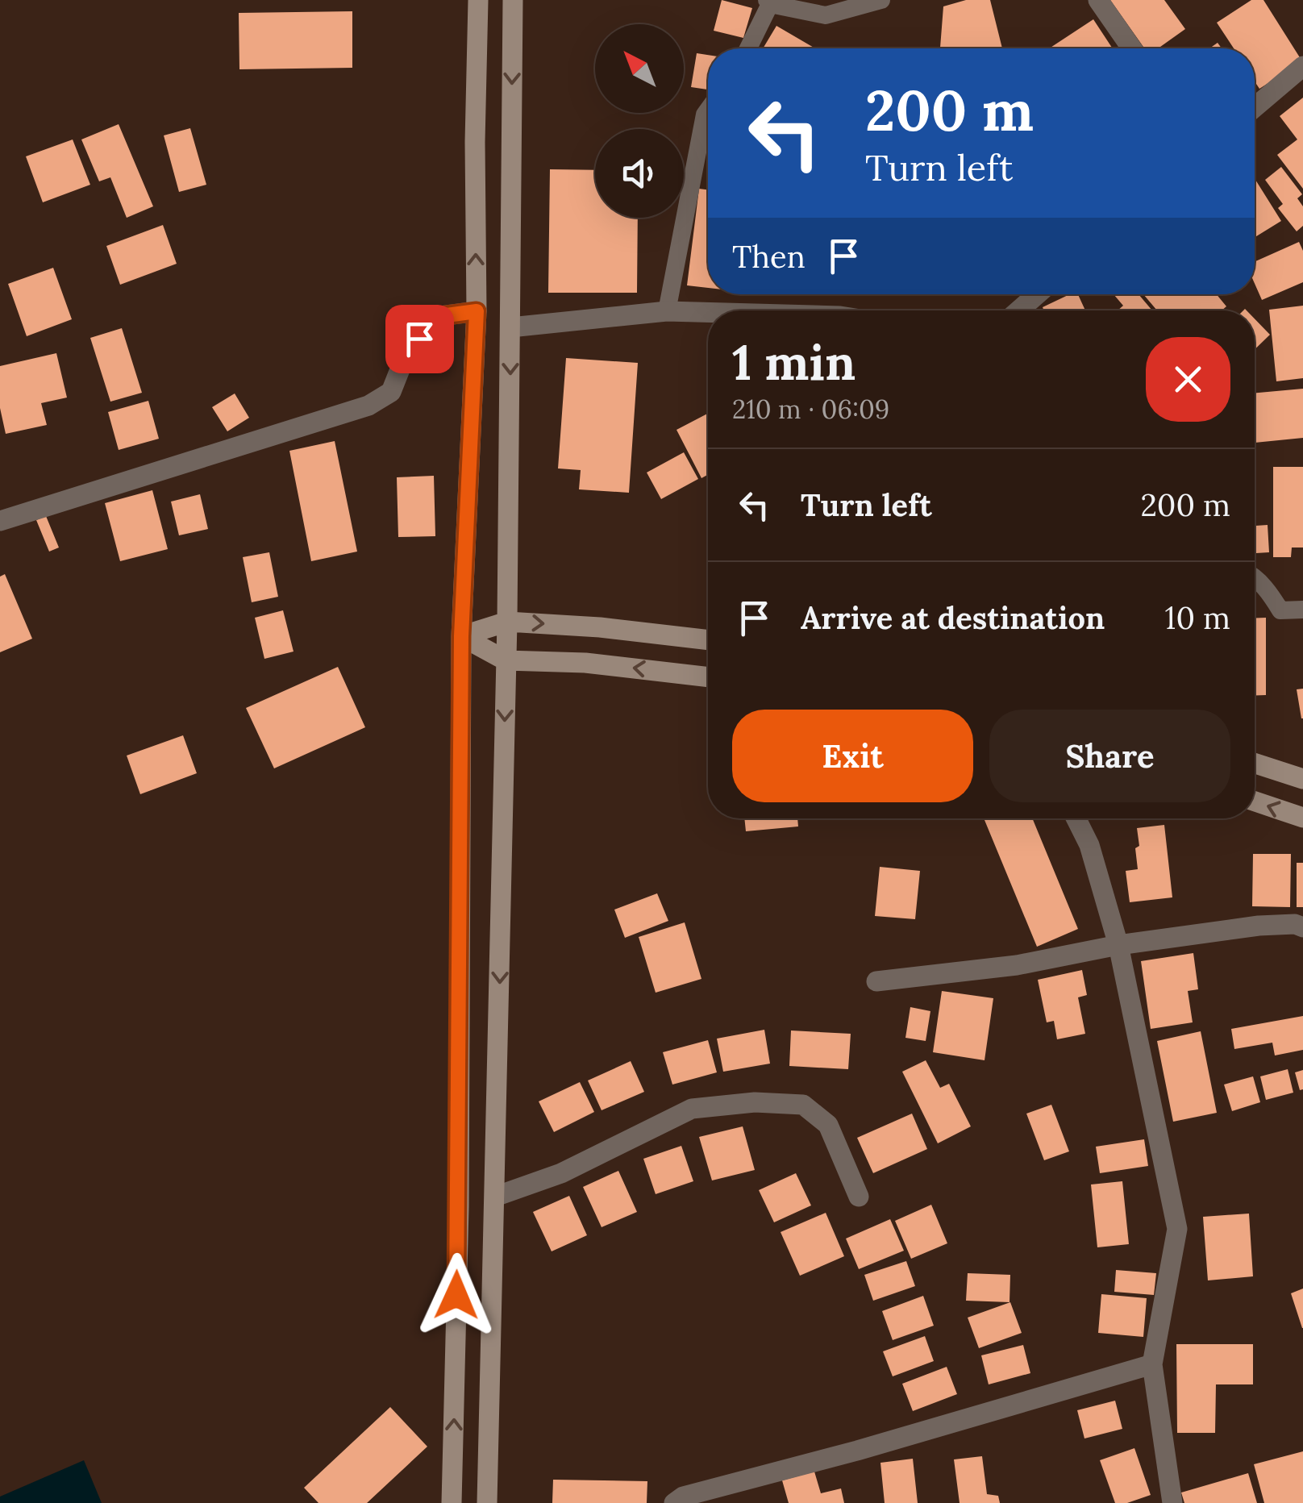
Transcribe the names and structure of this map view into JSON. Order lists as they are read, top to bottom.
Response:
{
  "north": "top left",
  "page": {
    "turn": ["200 m", "Turn left"],
    "then": "Then",
    "heading": ["1 min", "210 m · 06:09"],
    "list": [
      {
        "name": "Turn left",
        "value": "200 m"
      },
      {
        "name": "Arrive at destination",
        "value": "10 m"
      }
    ],
    "buttons": ["Exit", "Share"]
  }
}
